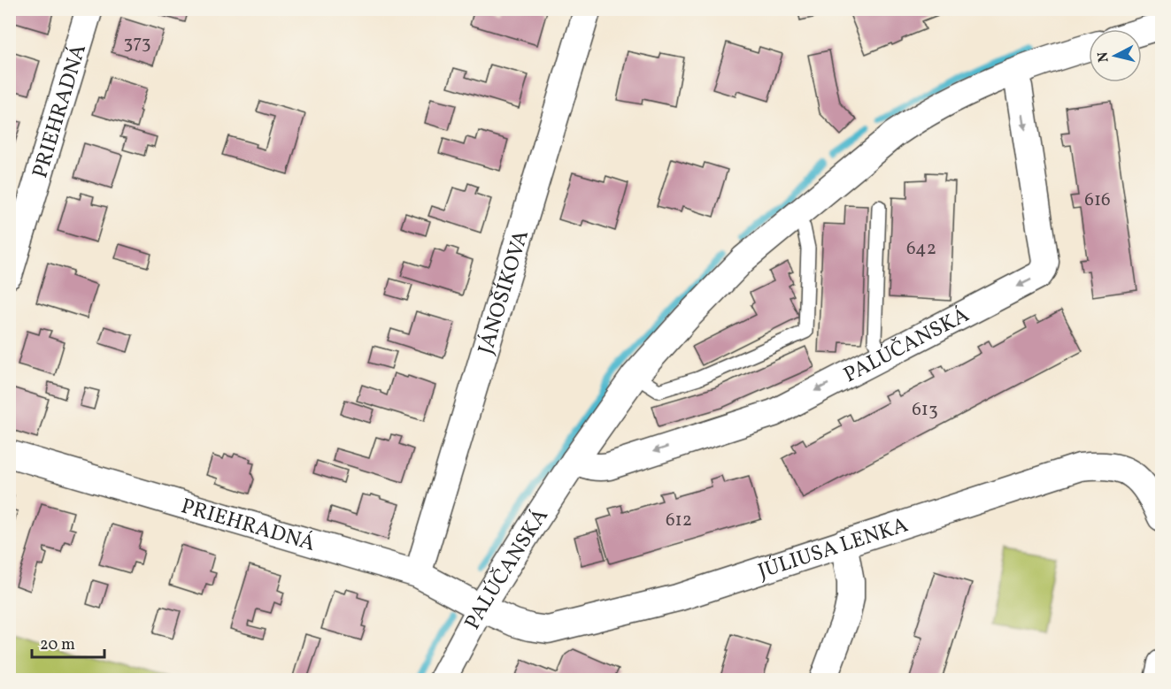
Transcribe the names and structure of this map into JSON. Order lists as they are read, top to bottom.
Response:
{
  "streets": {
    "street": [
      "PRIEHRADNÁ",
      "JÁNOŠÍKOVA",
      "PALÚČANSKÁ",
      "JÚLIUSA LENKA"
    ]
  },
  "crossings": [
    ["PRIEHRADNÁ", "JÁNOŠÍKOVA"],
    ["PRIEHRADNÁ", "PALÚČANSKÁ"],
    ["PRIEHRADNÁ", "JÚLIUSA LENKA"],
    ["PALÚČANSKÁ", "JÚLIUSA LENKA"]
  ],
  "house_numbers": [
    "373",
    "616",
    "642",
    "613",
    "612"
  ],
  "scale_bar": "20 m",
  "north": "left"
}
